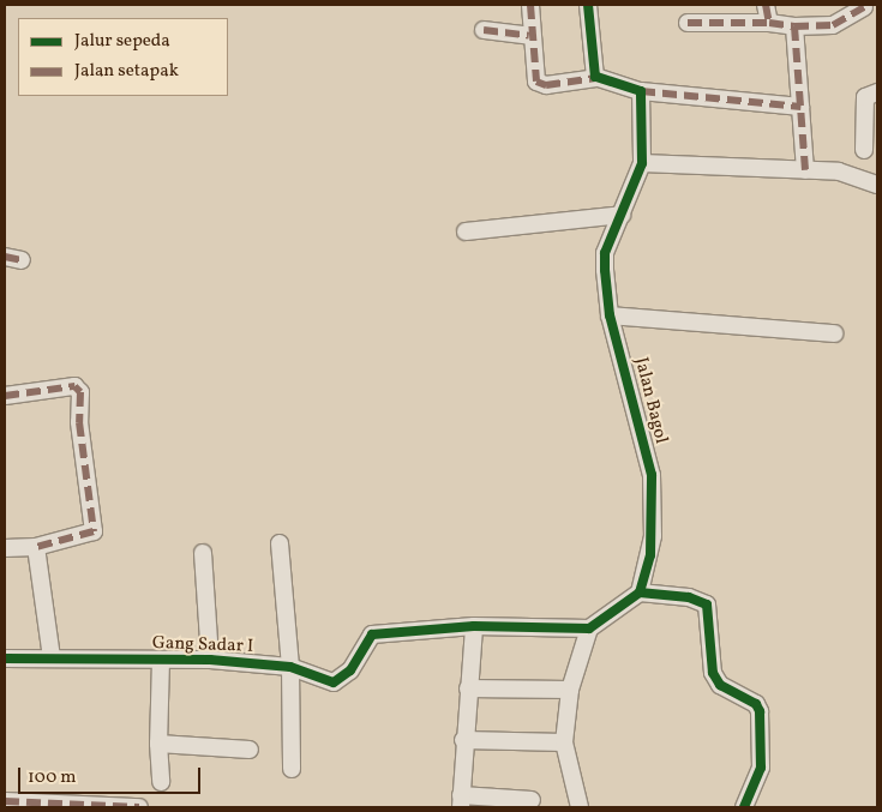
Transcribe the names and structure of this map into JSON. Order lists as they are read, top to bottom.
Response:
{
  "streets": {
    "street": ["Jalan Bagol", "Gang Sadar I"]
  },
  "legend": ["Jalur sepeda", "Jalan setapak"],
  "scale_bar": "100 m"
}
